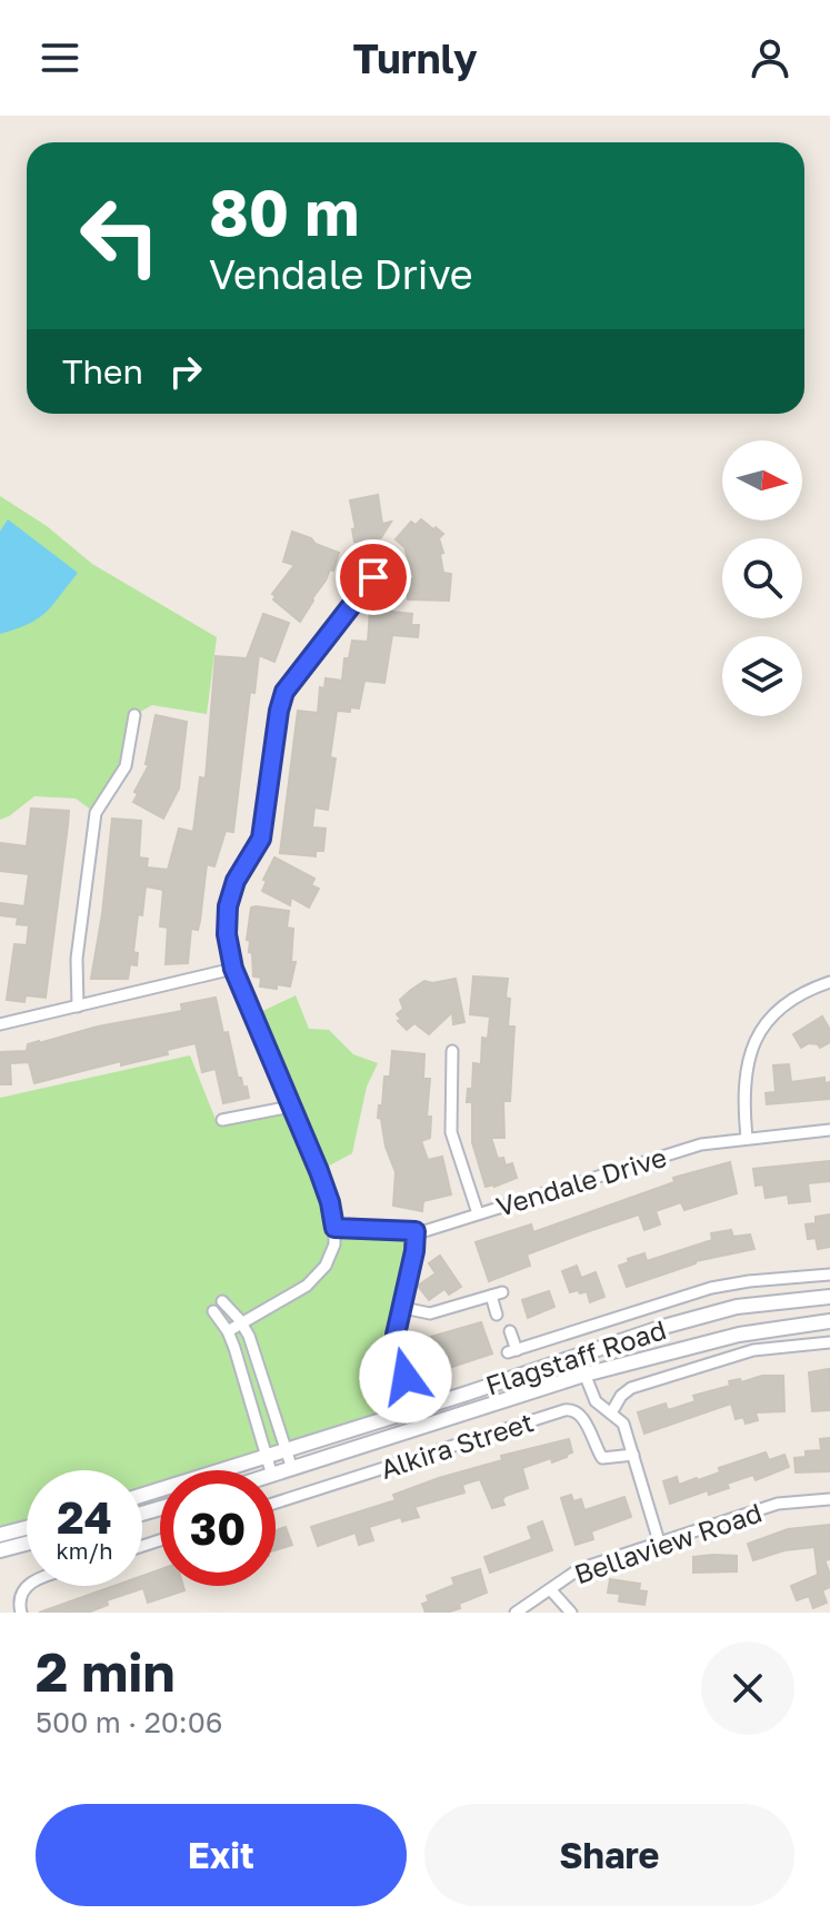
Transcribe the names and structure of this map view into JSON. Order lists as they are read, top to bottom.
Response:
{
  "streets": {
    "main road": ["Flagstaff Road"],
    "street": ["Vendale Drive", "Alkira Street", "Bellaview Road"]
  },
  "north": "right",
  "page": {
    "header": "Turnly",
    "turn": ["80 m", "Vendale Drive"],
    "then": "Then",
    "speed": "24 km/h",
    "limit": "30",
    "heading": ["2 min", "500 m · 20:06"],
    "buttons": ["Exit", "Share"]
  }
}
